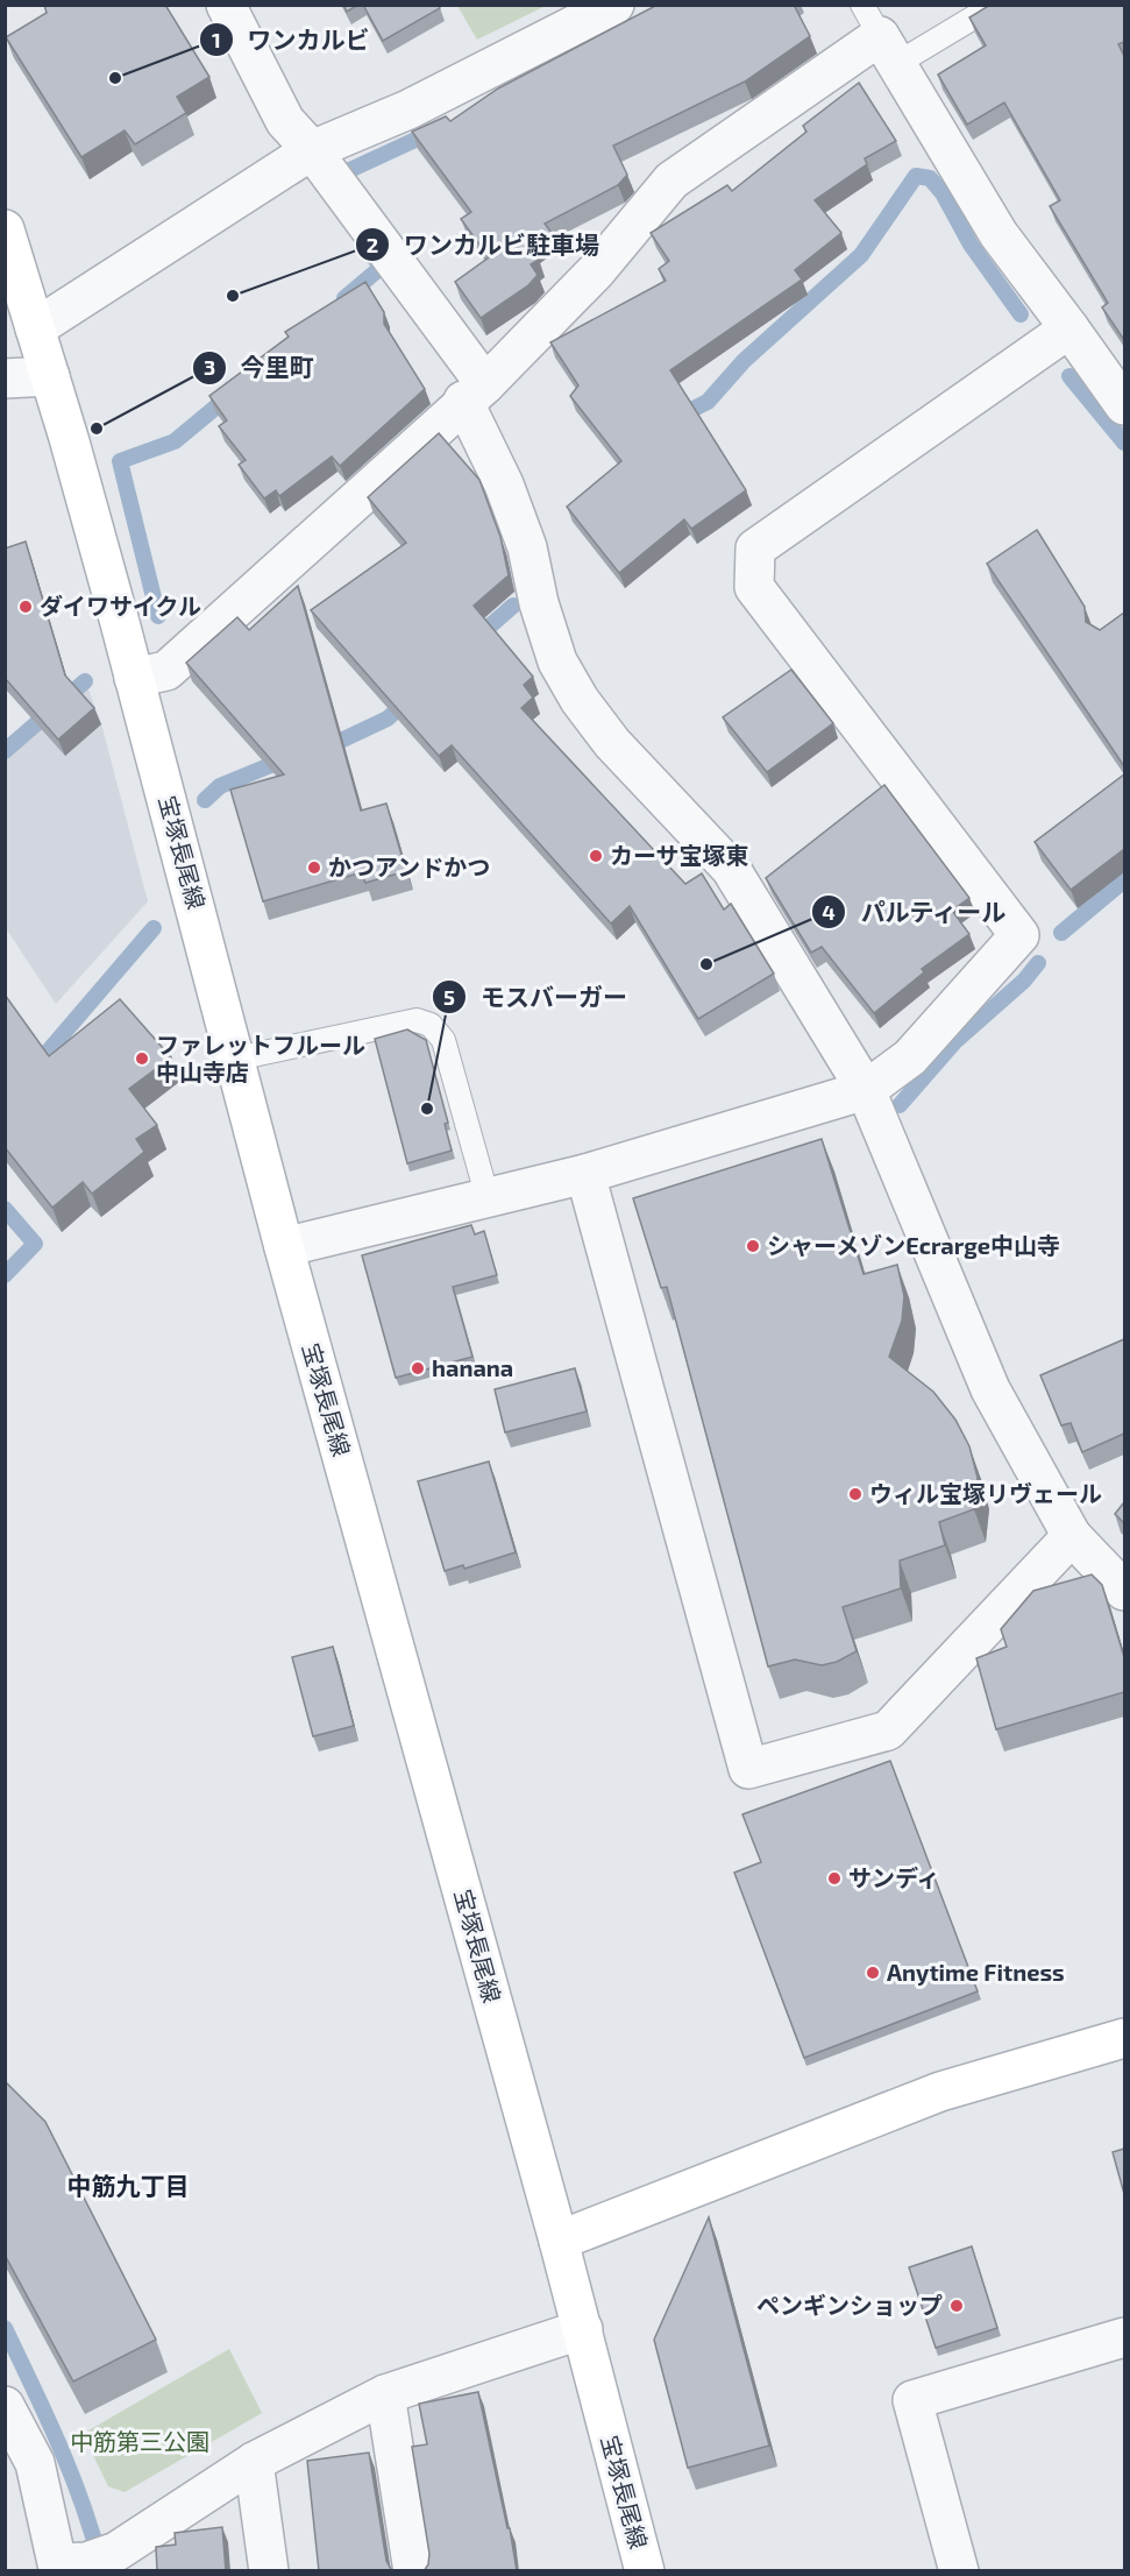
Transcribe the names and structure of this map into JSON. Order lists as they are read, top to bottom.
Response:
{
  "streets": {
    "street": ["宝塚長尾線"]
  },
  "districts": ["中筋九丁目"],
  "parks": ["中筋第三公園"],
  "places": [
    "ワンカルビ",
    "ワンカルビ駐車場",
    "今里町",
    "ダイワサイクル",
    "カーサ宝塚東",
    "かつアンドかつ",
    "パルティール",
    "ファレットフルール 中山寺店",
    "モスバーガー",
    "シャーメゾンEcrarge中山寺",
    "hanana",
    "ウィル宝塚リヴェール",
    "サンディ",
    "Anytime Fitness",
    "ペンギンショップ"
  ]
}
